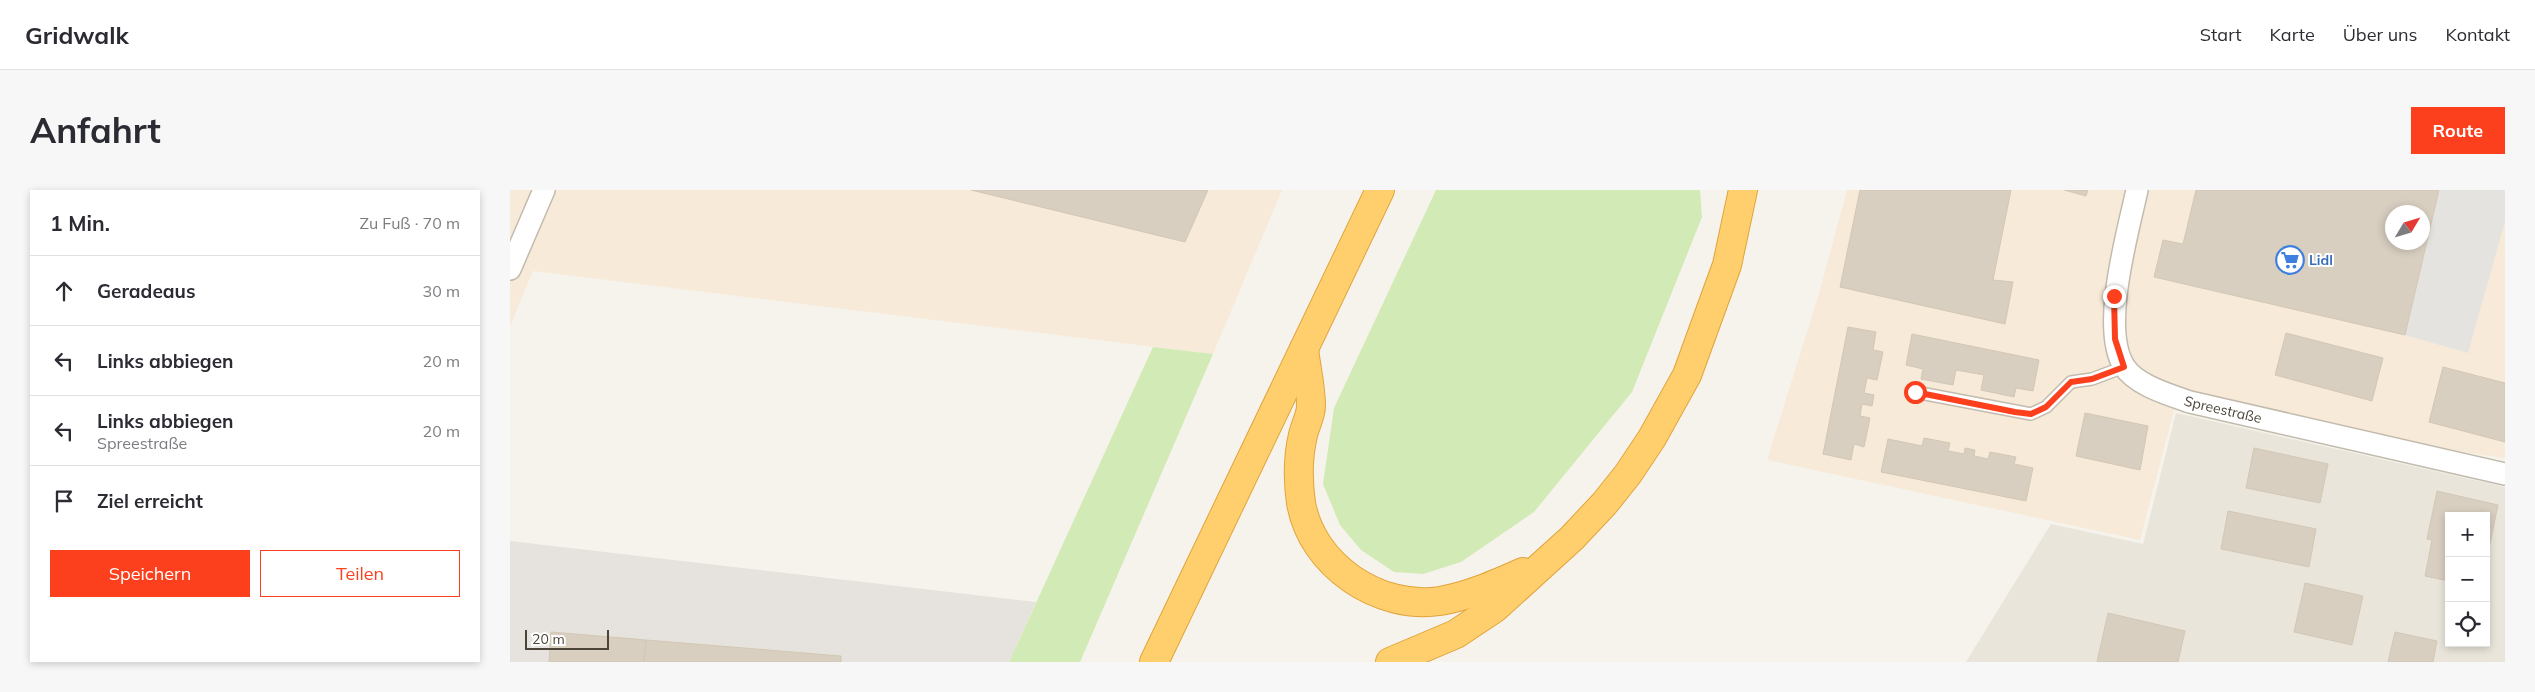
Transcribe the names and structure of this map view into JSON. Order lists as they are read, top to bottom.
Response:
{
  "streets": {
    "street": ["Spreestraße"]
  },
  "places": {
    "supermarket": ["Lidl"]
  },
  "scale_bar": "20 m",
  "north": "top right",
  "page": {
    "header": "Gridwalk",
    "nav": [
      "Start",
      "Karte",
      "Über uns",
      "Kontakt"
    ],
    "buttons": [
      "Route",
      ["Speichern", "Teilen"]
    ],
    "title": "Anfahrt",
    "heading": ["1 Min.", "Zu Fuß · 70 m"],
    "list": [
      ["Geradeaus", "30 m"],
      ["Links abbiegen", "20 m"],
      ["Links abbiegen", "Spreestraße", "20 m"],
      "Ziel erreicht"
    ],
    "map_buttons": ["+", "−"],
    "scale": "20 m"
  }
}
